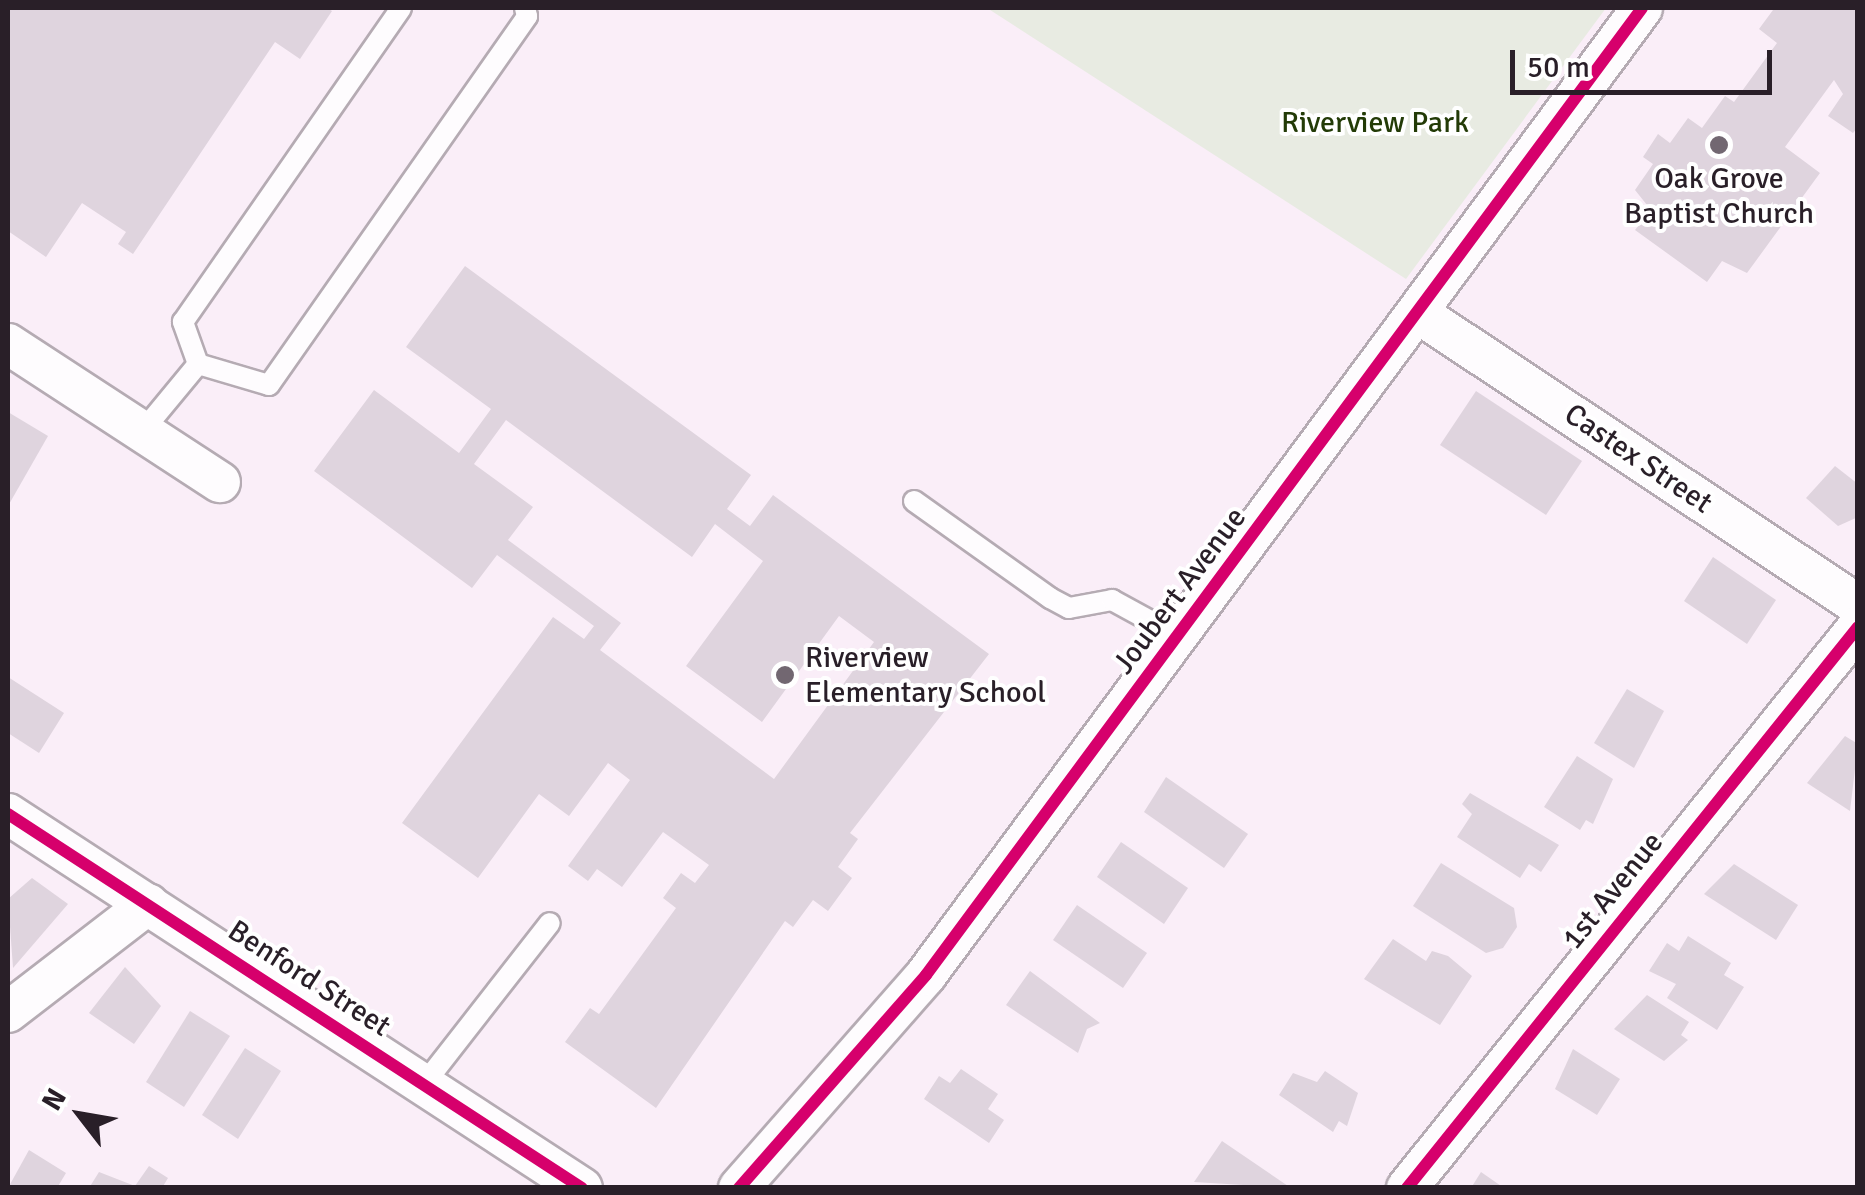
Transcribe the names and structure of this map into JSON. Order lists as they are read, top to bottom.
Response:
{
  "streets": {
    "street": [
      "Castex Street",
      "Joubert Avenue",
      "1st Avenue",
      "Benford Street"
    ]
  },
  "crossings": [
    ["Castex Street", "Joubert Avenue"]
  ],
  "parks": ["Riverview Park"],
  "places": ["Oak Grove Baptist Church", "Riverview Elementary School"],
  "scale_bar": "50 m",
  "north": "top left"
}
